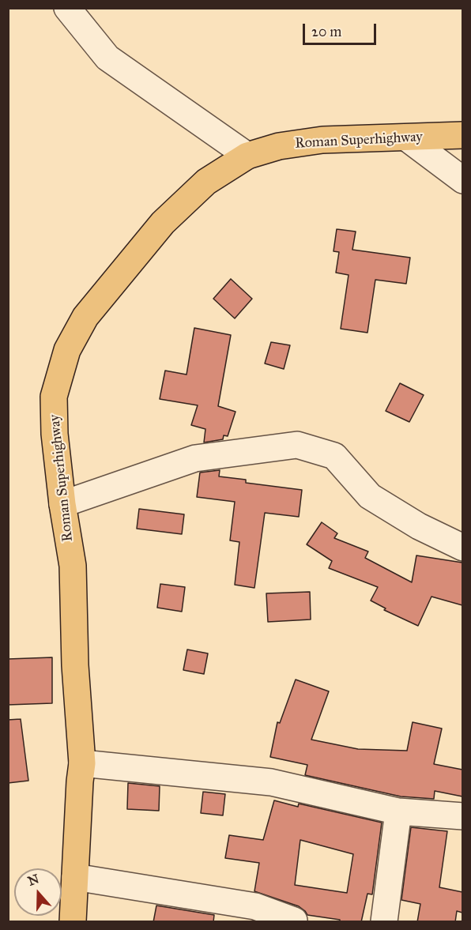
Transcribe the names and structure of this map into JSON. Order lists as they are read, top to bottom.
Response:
{
  "streets": {
    "main road": ["Roman Superhighway"]
  },
  "scale_bar": "20 m",
  "north": "top"
}
